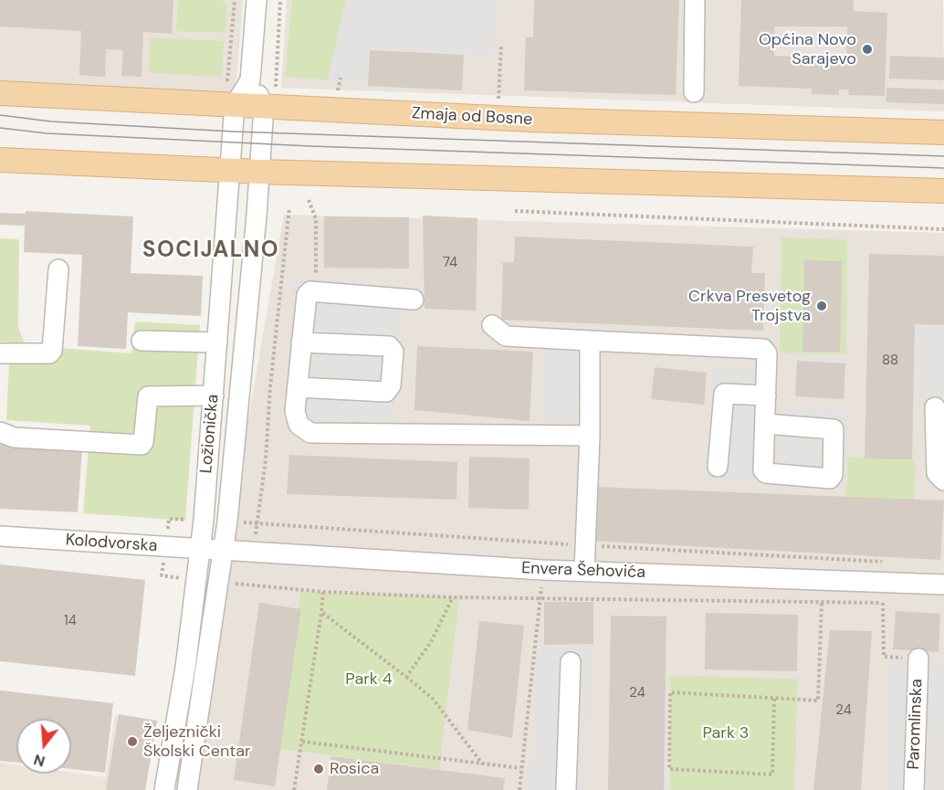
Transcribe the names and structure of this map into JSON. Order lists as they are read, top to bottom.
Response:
{
  "streets": {
    "main road": ["Zmaja od Bosne"],
    "street": [
      "Ložionička",
      "Kolodvorska",
      "Envera Šehovića",
      "Paromlinska"
    ]
  },
  "crossings": [
    ["Zmaja od Bosne", "Ložionička"],
    ["Ložionička", "Kolodvorska"],
    ["Ložionička", "Envera Šehovića"],
    ["Kolodvorska", "Envera Šehovića"]
  ],
  "districts": ["SOCIJALNO"],
  "parks": ["Park 4", "Park 3"],
  "places": [
    "Općina Novo Sarajevo",
    "Crkva Presvetog Trojstva",
    "Željeznički Školski Centar",
    "Rosica"
  ],
  "house_numbers": [
    "74",
    "88",
    "14",
    "24",
    "24"
  ],
  "north": "bottom"
}
